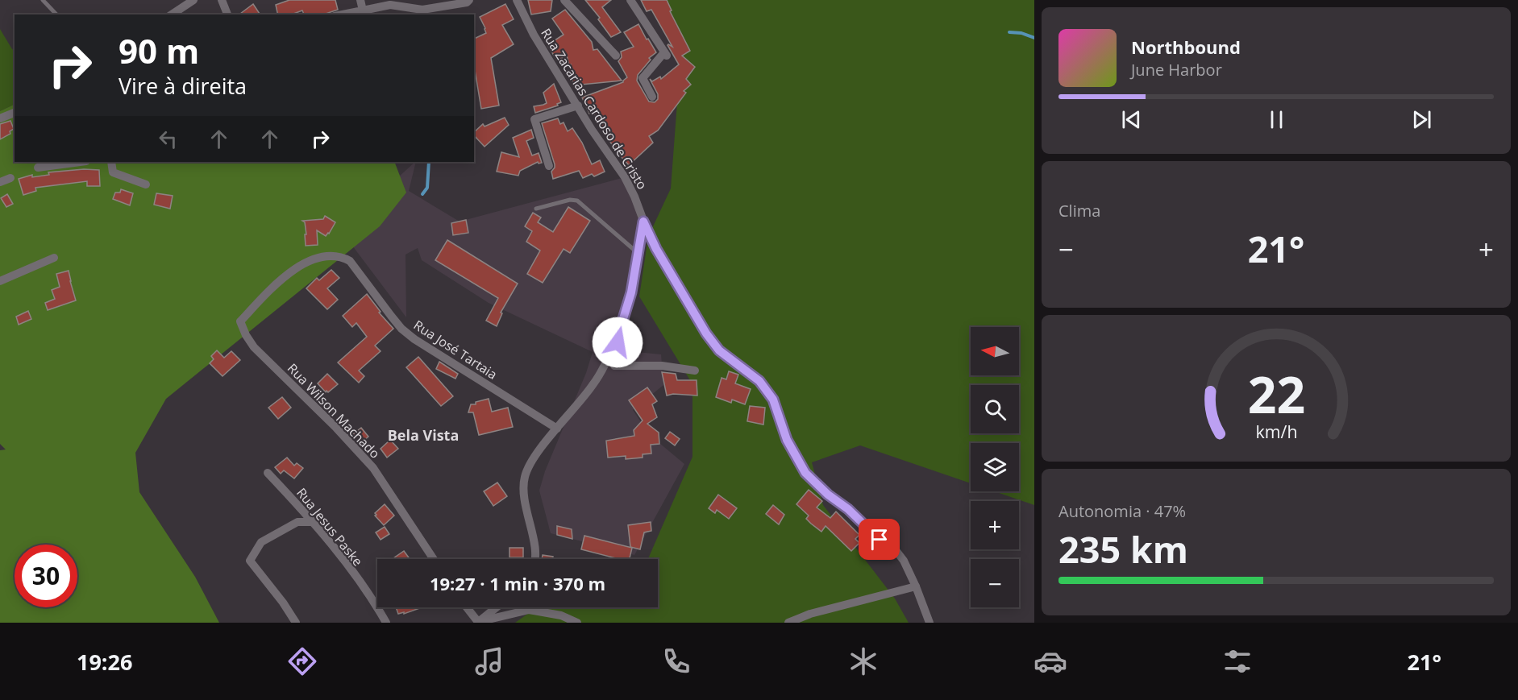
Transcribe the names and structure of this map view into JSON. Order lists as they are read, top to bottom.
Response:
{
  "streets": {
    "street": [
      "Rua Zacarias Cardoso de Cristo",
      "Rua José Tartaia",
      "Rua Wilson Machado",
      "Rua Jesus Paske"
    ]
  },
  "crossings": [
    ["Rua José Tartaia", "Rua Wilson Machado"]
  ],
  "districts": ["Bela Vista"],
  "north": "left",
  "page": {
    "turn": ["90 m", "Vire à direita"],
    "song": ["Northbound", "June Harbor"],
    "tile": [
      "Clima",
      ["Autonomia · 47%", "235 km"]
    ],
    "heat": ["−", "21°", "+"],
    "map_buttons": ["+", "−"],
    "limit": "30",
    "trip": "19:27 · 1 min · 370 m",
    "tabs": ["19:26", "21°"],
    "gauge": ["22", "km/h"]
  }
}
